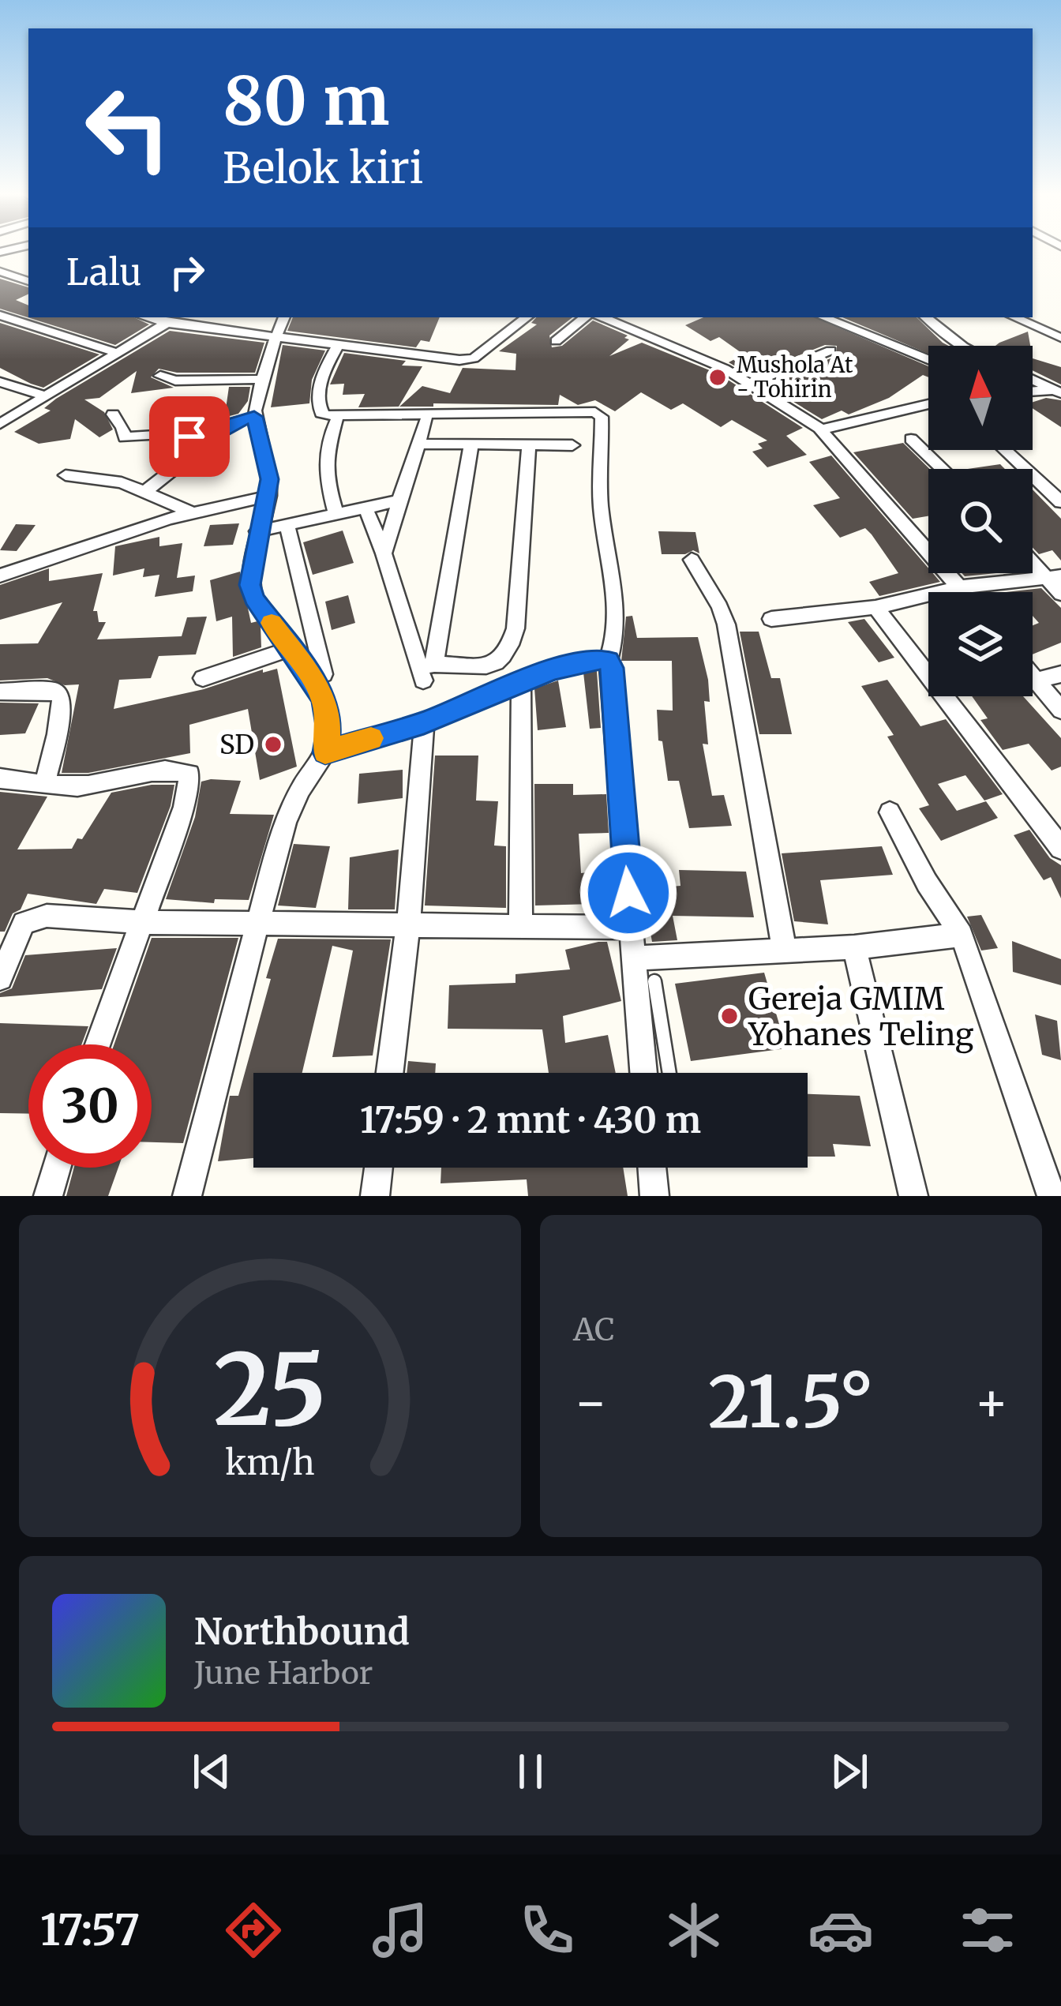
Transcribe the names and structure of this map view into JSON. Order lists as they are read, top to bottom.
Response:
{
  "places": ["Mushola At - Tohirin", "SD", "Gereja GMIM Yohanes Teling"],
  "north": "top",
  "page": {
    "turn": ["80 m", "Belok kiri"],
    "then": "Lalu",
    "limit": "30",
    "trip": "17:59 · 2 mnt · 430 m",
    "tile": "AC",
    "heat": ["−", "21.5°", "+"],
    "song": ["Northbound", "June Harbor"],
    "tabs": "17:57",
    "gauge": ["25", "km/h"]
  }
}
